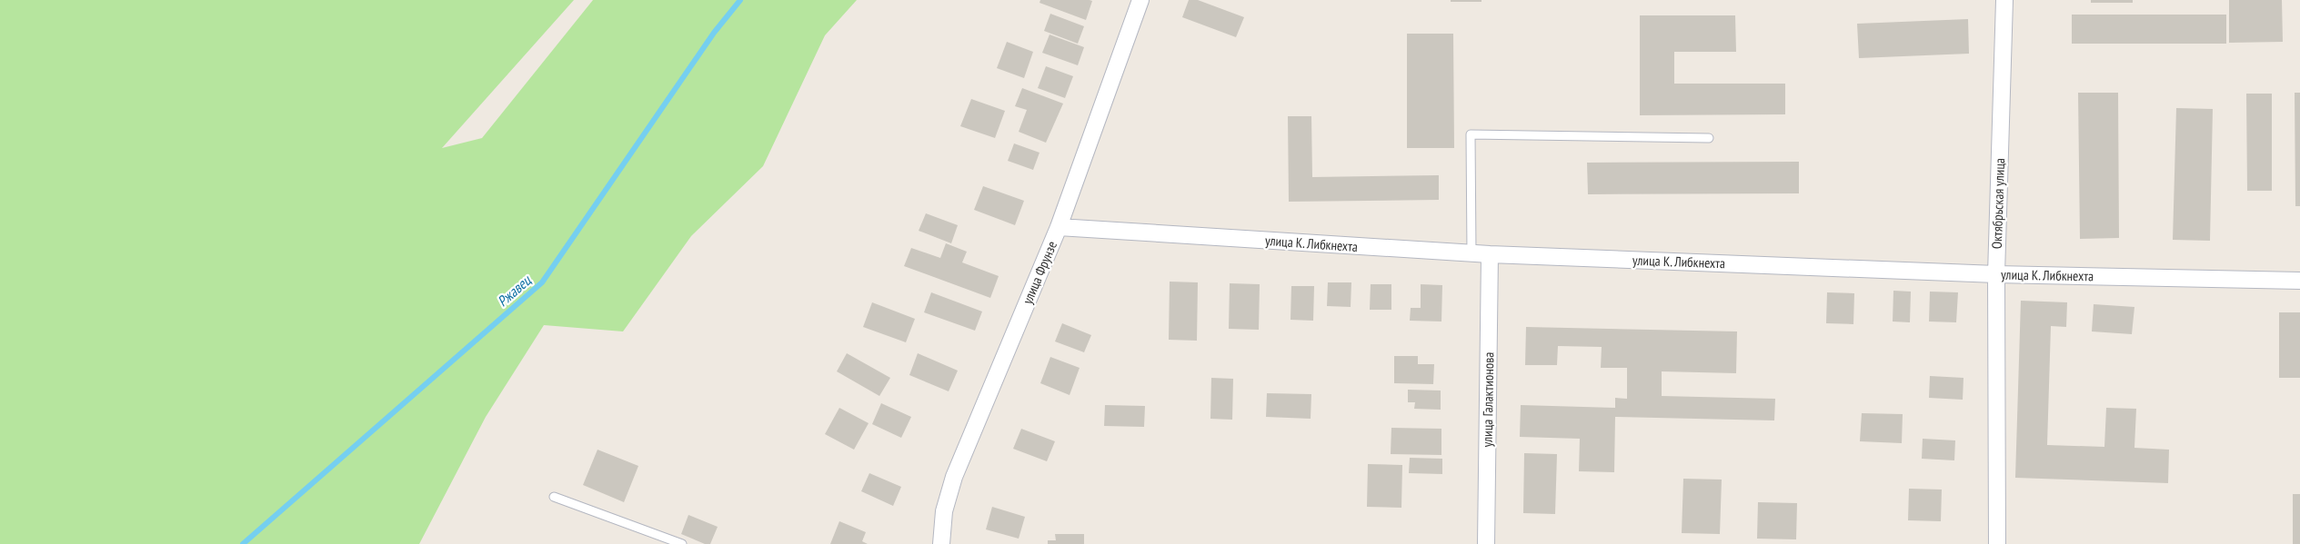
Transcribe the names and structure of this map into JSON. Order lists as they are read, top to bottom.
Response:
{
  "streets": {
    "street": [
      "Октябрьская улица",
      "улица К. Либкнехта",
      "улица Фрунзе",
      "улица Галактионова"
    ]
  },
  "crossings": [
    ["Октябрьская улица", "улица К. Либкнехта"],
    ["улица К. Либкнехта", "улица Фрунзе"],
    ["улица К. Либкнехта", "улица Галактионова"]
  ],
  "water": ["Ржавец"]
}
